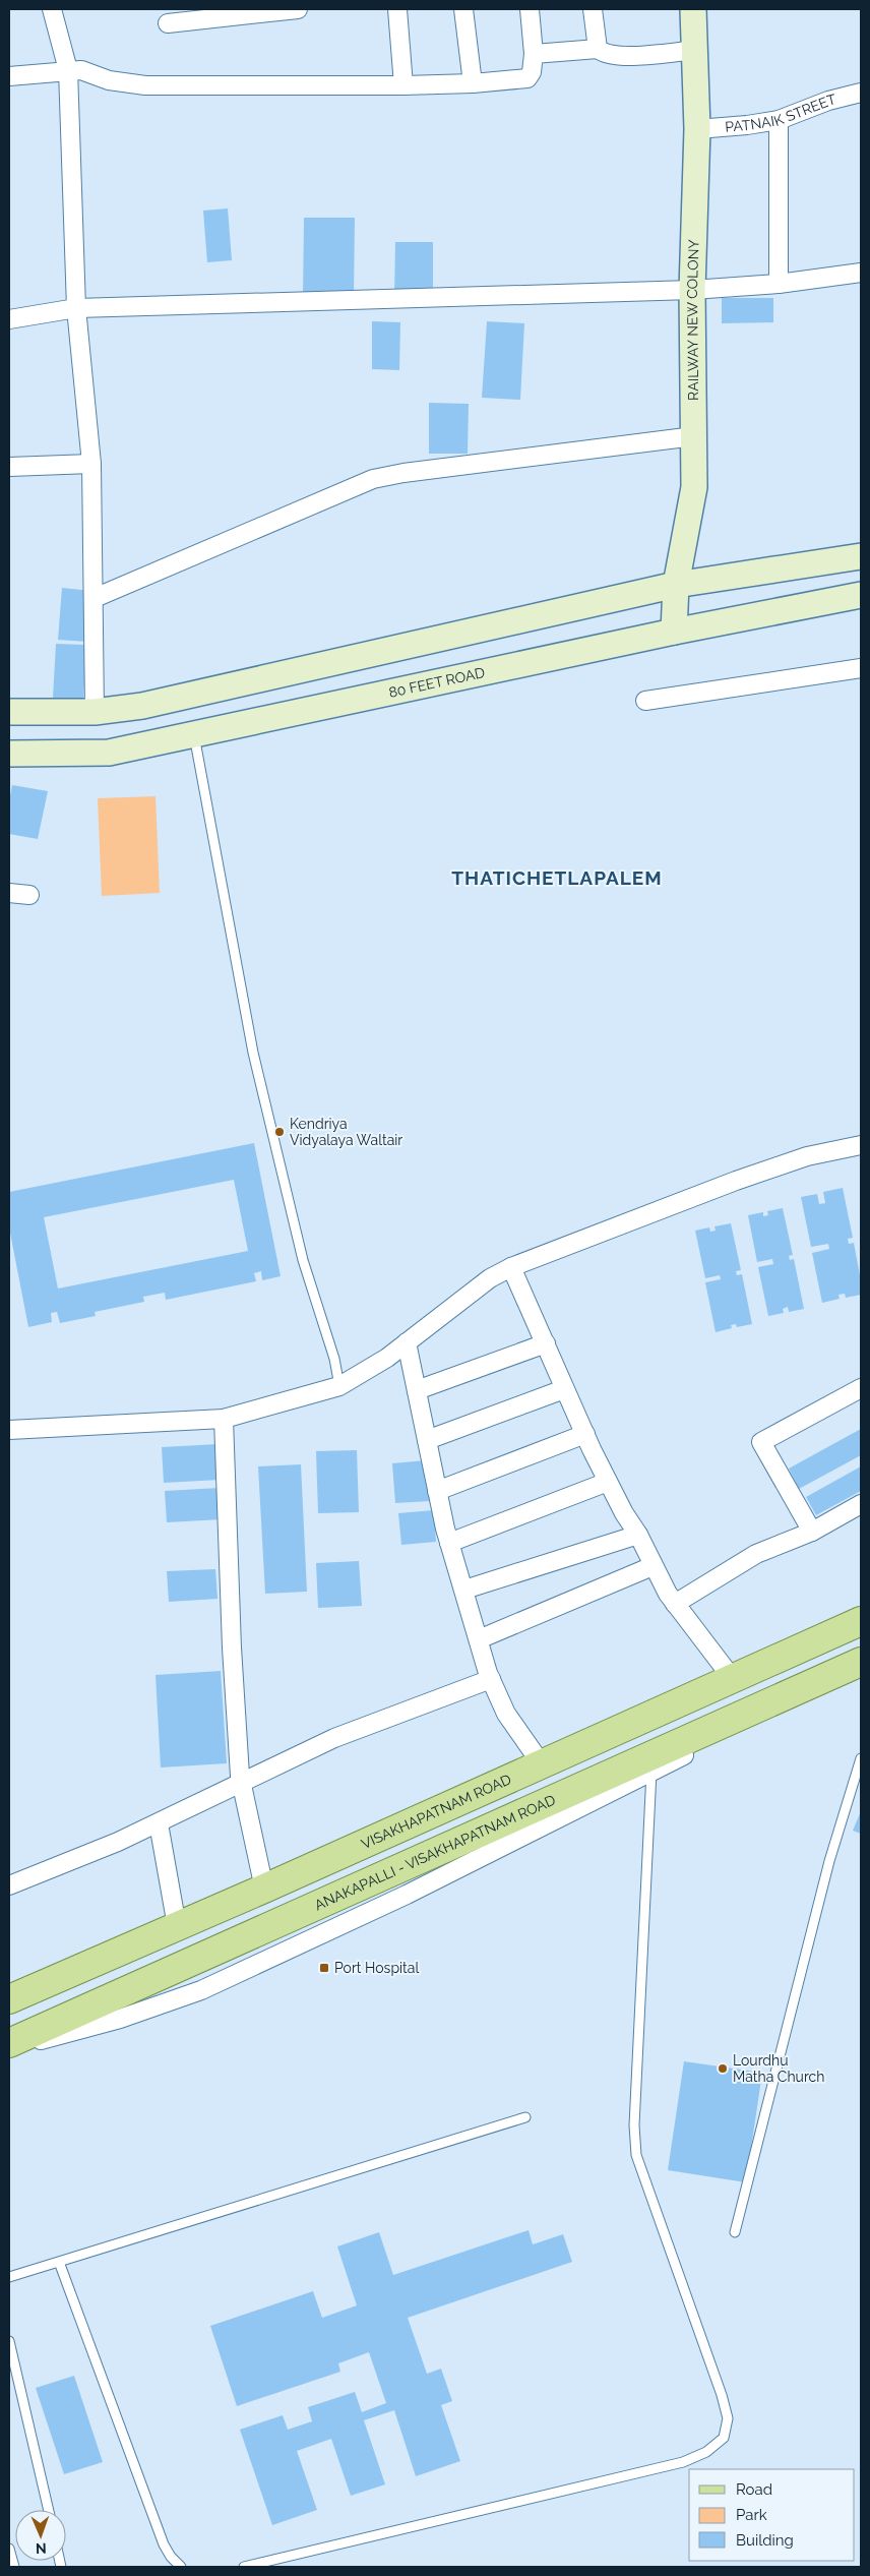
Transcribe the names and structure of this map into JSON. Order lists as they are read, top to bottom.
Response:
{
  "streets": {
    "main road": ["VISAKHAPATNAM ROAD", "ANAKAPALLI - VISAKHAPATNAM ROAD"],
    "street": ["PATNAIK STREET", "RAILWAY NEW COLONY", "80 FEET ROAD"]
  },
  "crossings": [
    ["PATNAIK STREET", "RAILWAY NEW COLONY"],
    ["RAILWAY NEW COLONY", "80 FEET ROAD"]
  ],
  "districts": ["THATICHETLAPALEM"],
  "places": {
    "other": ["Kendriya Vidyalaya Waltair", "Lourdhu Matha Church"],
    "transit": ["Port Hospital"]
  },
  "legend": ["Road", "Park", "Building"],
  "north": "bottom"
}
